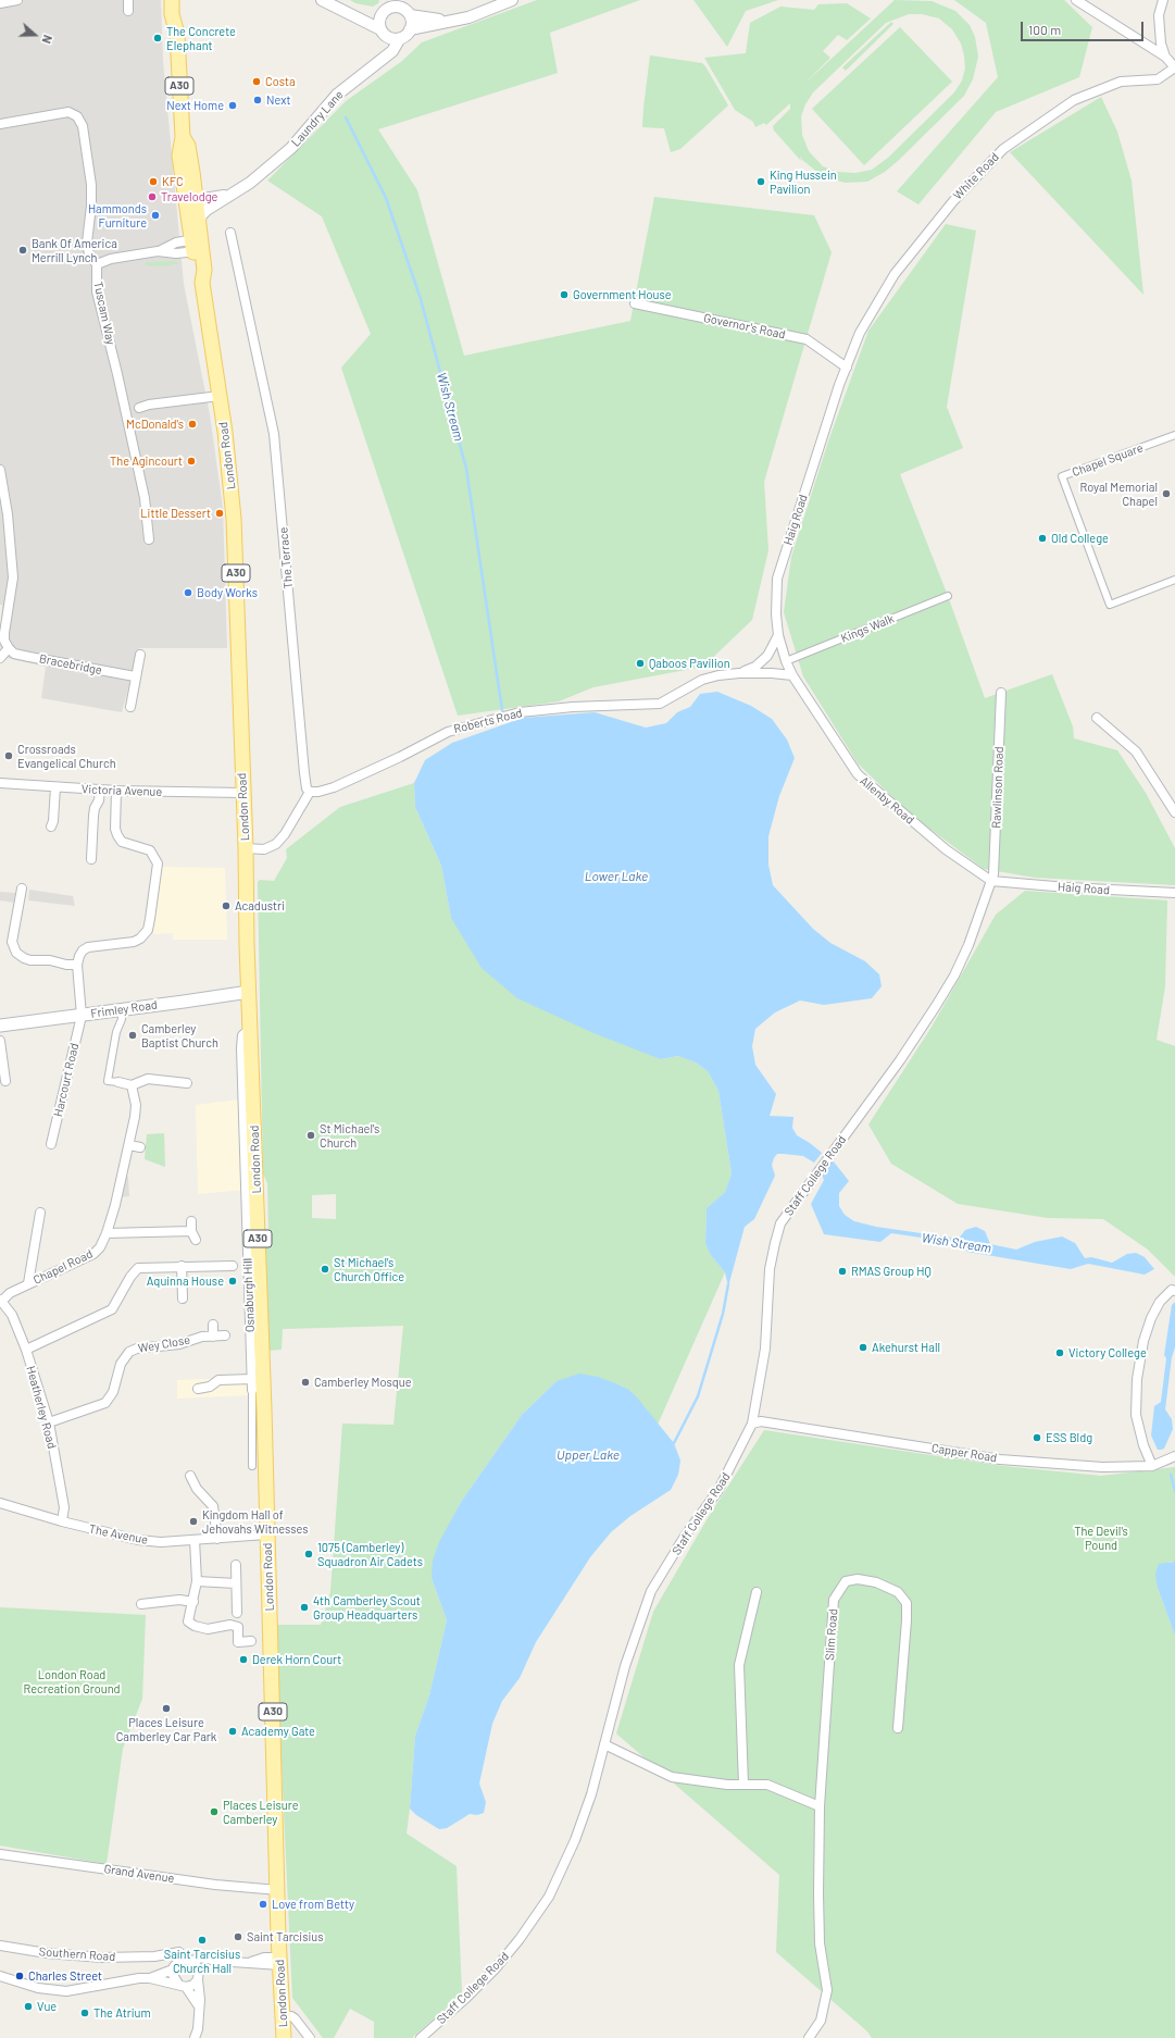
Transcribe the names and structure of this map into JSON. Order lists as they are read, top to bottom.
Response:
{
  "streets": {
    "main road": ["A30", "London Road", "Frimley Road"],
    "street": [
      "Laundry Lane",
      "White Road",
      "Tuscam Way",
      "Governor's Road",
      "Chapel Square",
      "Haig Road",
      "The Terrace",
      "Kings Walk",
      "Bracebridge",
      "Roberts Road",
      "Rawlinson Road",
      "Victoria Avenue",
      "Allenby Road",
      "Harcourt Road",
      "Staff College Road",
      "Chapel Road",
      "Wey Close",
      "Heatherley Road",
      "Capper Road",
      "The Avenue",
      "Slim Road",
      "Grand Avenue",
      "Southern Road"
    ]
  },
  "crossings": [
    ["Laundry Lane", "London Road"],
    ["White Road", "Governor's Road"],
    ["White Road", "Haig Road"],
    ["Governor's Road", "Haig Road"],
    ["London Road", "Victoria Avenue"],
    ["London Road", "Frimley Road"],
    ["London Road", "The Avenue"],
    ["London Road", "Grand Avenue"],
    ["Haig Road", "Kings Walk"],
    ["Haig Road", "Rawlinson Road"],
    ["Haig Road", "Allenby Road"],
    ["Haig Road", "Staff College Road"],
    ["The Terrace", "Roberts Road"],
    ["Rawlinson Road", "Allenby Road"],
    ["Rawlinson Road", "Staff College Road"],
    ["Allenby Road", "Staff College Road"],
    ["Frimley Road", "Harcourt Road"],
    ["Staff College Road", "Capper Road"],
    ["Chapel Road", "Heatherley Road"],
    ["Wey Close", "Heatherley Road"],
    ["Heatherley Road", "The Avenue"]
  ],
  "water": ["Wish Stream", "Lower Lake", "Upper Lake"],
  "parks": ["The Devil's Pound", "London Road Recreation Ground"],
  "places": [
    "The Concrete Elephant",
    "Costa",
    "Next",
    "Next Home",
    "KFC",
    "King Hussein Pavilion",
    "Travelodge",
    "Hammonds Furniture",
    "Bank Of America Merrill Lynch",
    "Government House",
    "McDonald's",
    "The Agincourt",
    "Royal Memorial Chapel",
    "Little Dessert",
    "Old College",
    "Body Works",
    "Qaboos Pavilion",
    "Crossroads Evangelical Church",
    "Acadustri",
    "Camberley Baptist Church",
    "St Michael's Church",
    "St Michael's Church Office",
    "RMAS Group HQ",
    "Aquinna House",
    "Akehurst Hall",
    "Victory College",
    "Camberley Mosque",
    "ESS Bldg",
    "Kingdom Hall of Jehovahs Witnesses",
    "1075 (Camberley) Squadron Air Cadets",
    "4th Camberley Scout Group Headquarters",
    "Derek Horn Court",
    "Places Leisure Camberley Car Park",
    "Academy Gate",
    "Places Leisure Camberley",
    "Love from Betty",
    "Saint Tarcisius",
    "Saint Tarcisius Church Hall",
    "Charles Street",
    "Vue",
    "The Atrium"
  ],
  "scale_bar": "100 m",
  "north": "right"
}
